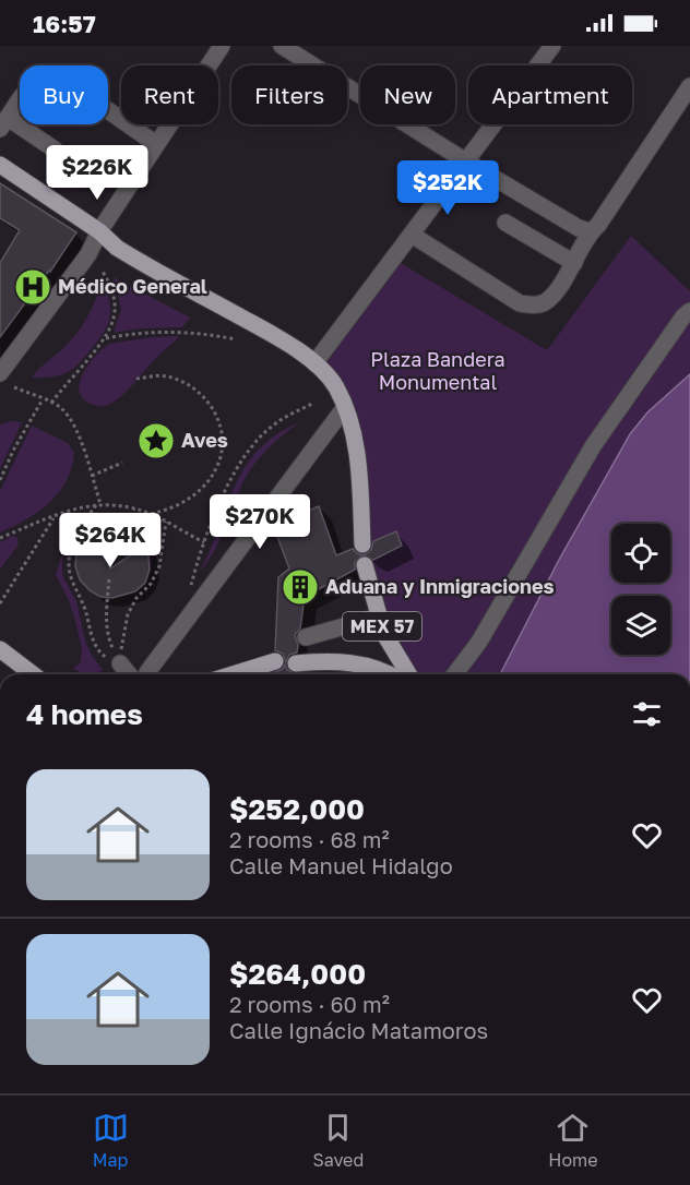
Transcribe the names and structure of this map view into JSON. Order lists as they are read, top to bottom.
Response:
{
  "streets": {
    "main road": ["MEX 57"]
  },
  "parks": ["Plaza Bandera Monumental"],
  "places": {
    "hospital": ["Médico General"],
    "place": ["Aves"],
    "building": ["Aduana y Inmigraciones"]
  },
  "page": {
    "status": "16:57",
    "chip": [
      "Buy",
      "Rent",
      "Filters",
      "New",
      "Apartment"
    ],
    "price": [
      "$226K",
      "$252K",
      "$270K",
      "$264K"
    ],
    "heading": "4 homes",
    "list": [
      {
        "name": "$252,000",
        "note": "2 rooms · 68 m² · Calle Manuel Hidalgo"
      },
      {
        "name": "$264,000",
        "note": "2 rooms · 60 m² · Calle Ignácio Matamoros"
      }
    ],
    "tabs": ["Map", "Saved", "Home"]
  }
}
